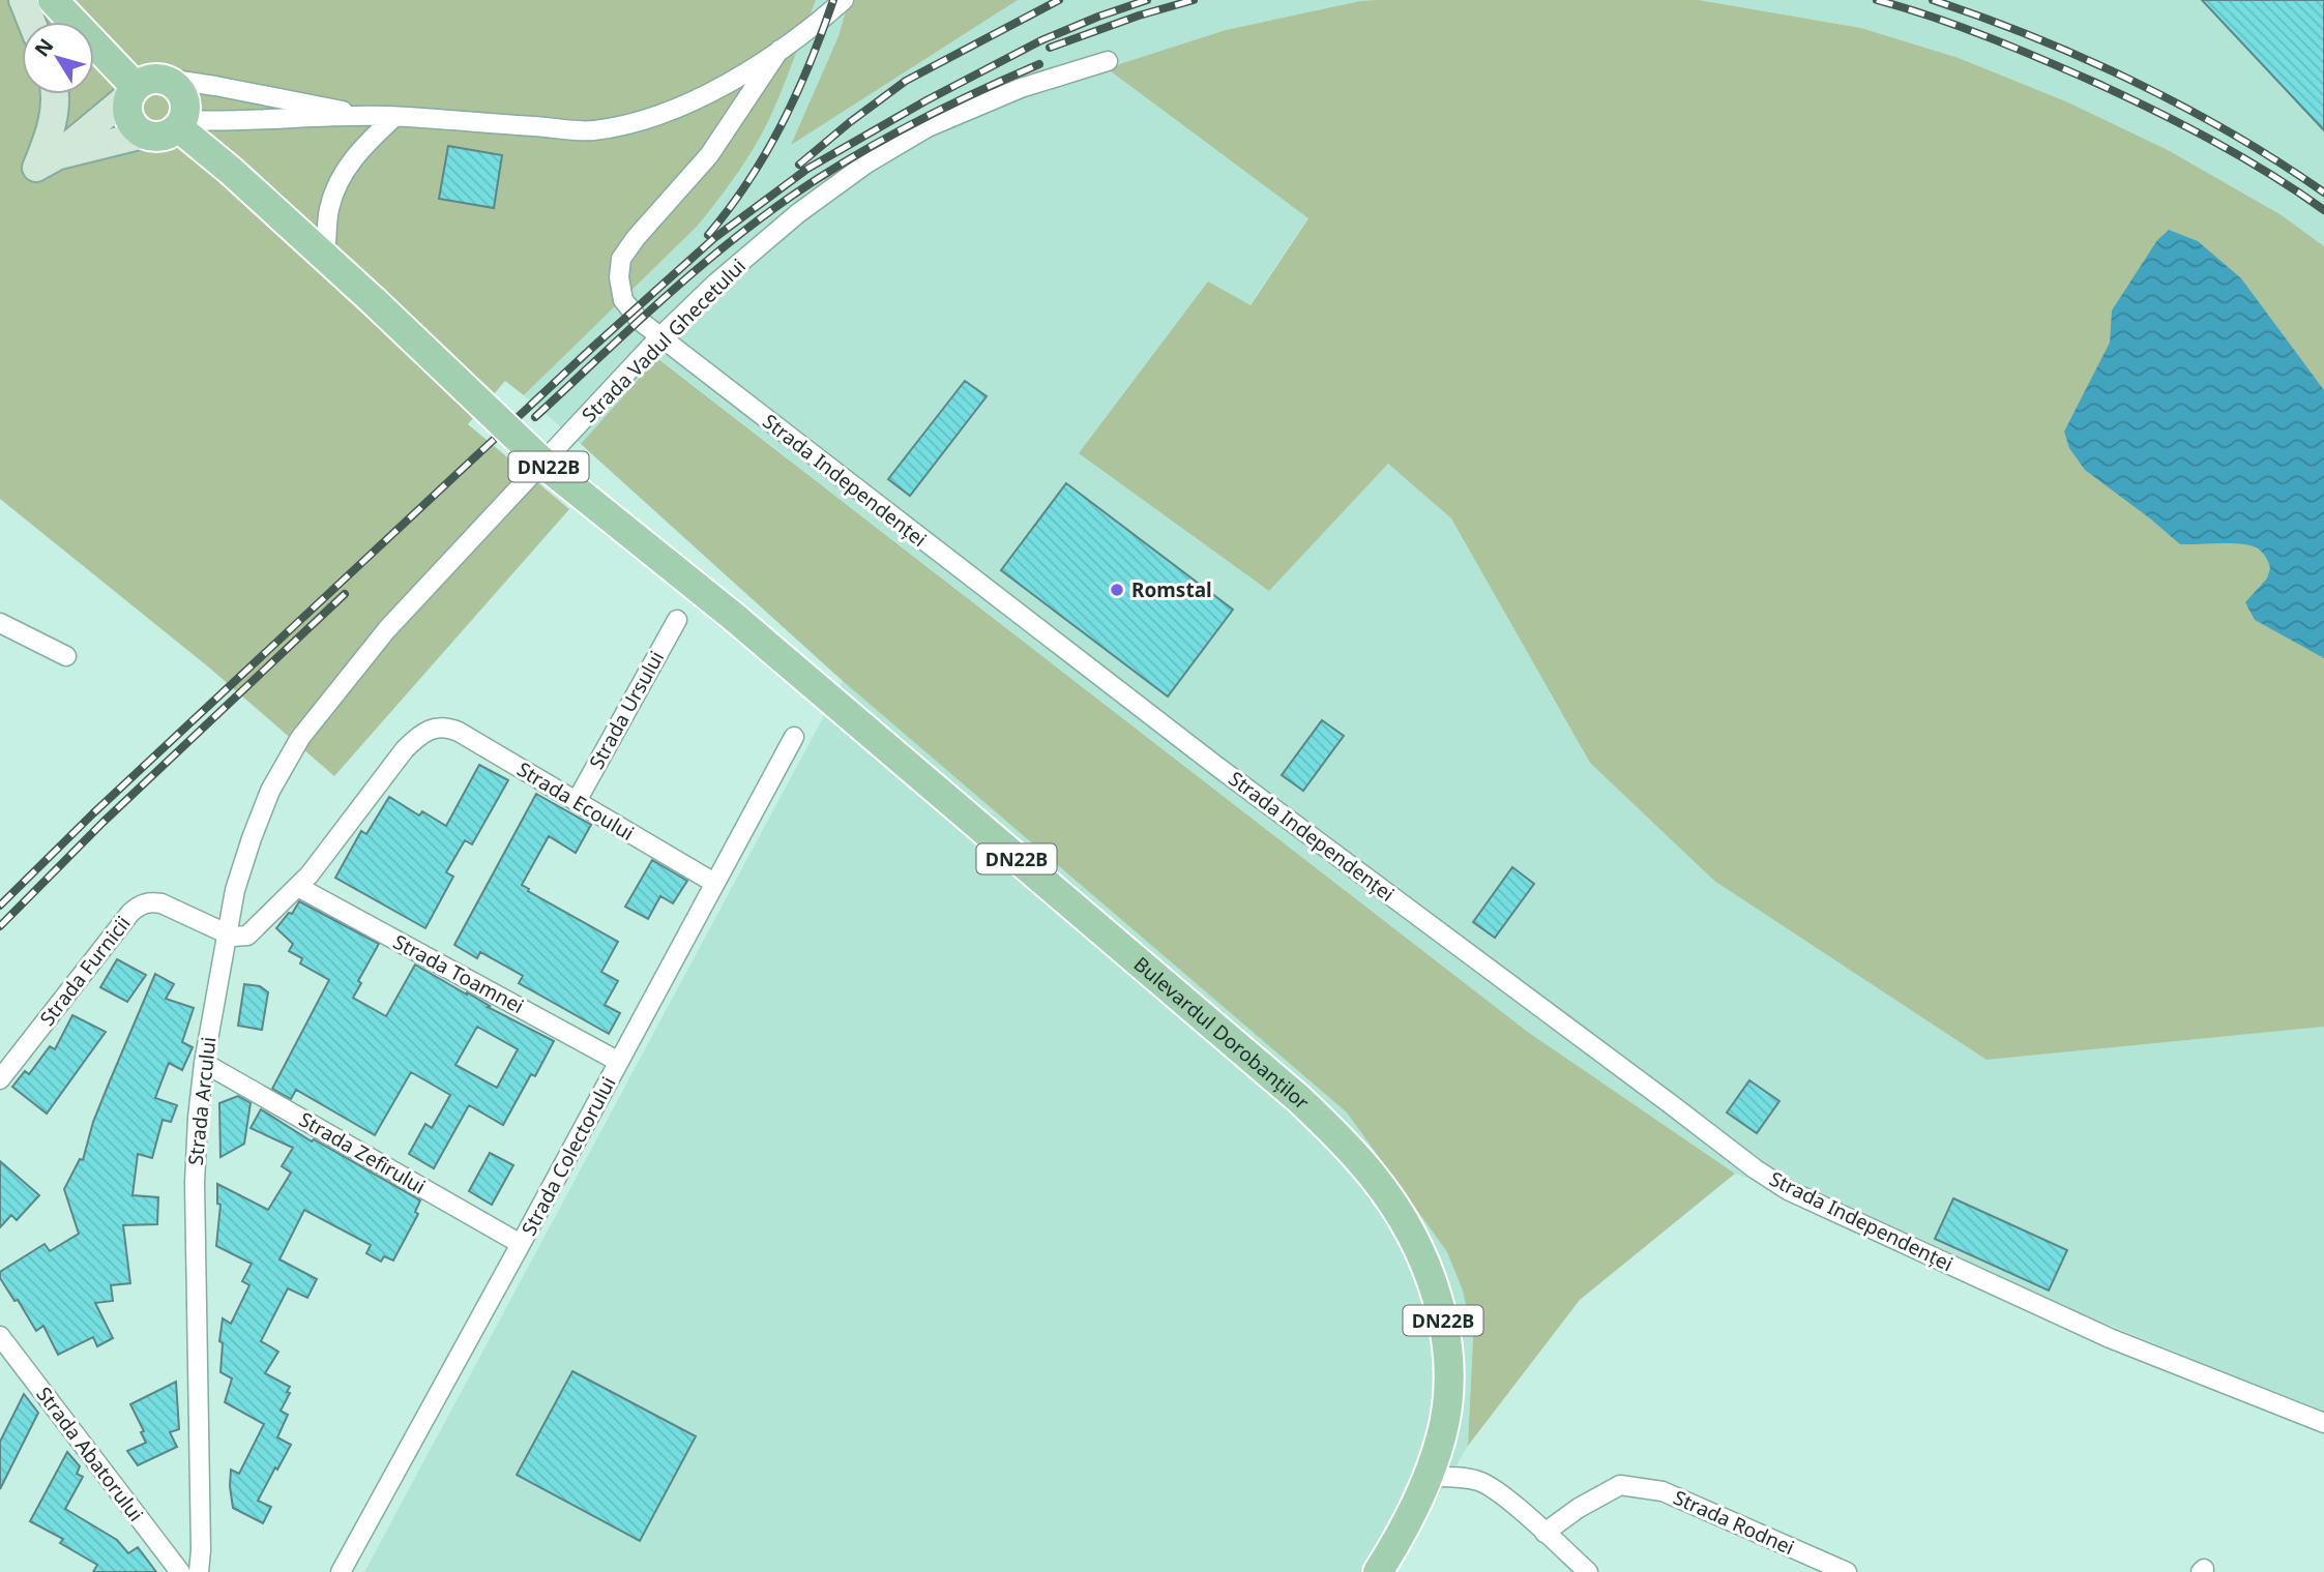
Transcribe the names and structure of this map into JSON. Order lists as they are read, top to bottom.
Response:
{
  "streets": {
    "main road": ["DN22B", "Bulevardul Dorobanților"],
    "street": [
      "Strada Vadul Ghecetului",
      "Strada Independenței",
      "Strada Ursului",
      "Strada Ecoului",
      "Strada Furnicii",
      "Strada Toamnei",
      "Strada Arcului",
      "Strada Zefirului",
      "Strada Colectorului",
      "Strada Abatorului",
      "Strada Rodnei"
    ]
  },
  "crossings": [
    ["Strada Vadul Ghecetului", "Strada Independenței"],
    ["Strada Vadul Ghecetului", "Strada Furnicii"],
    ["Strada Vadul Ghecetului", "Strada Arcului"],
    ["DN22B", "Bulevardul Dorobanților"],
    ["Strada Ursului", "Strada Ecoului"],
    ["Strada Ecoului", "Strada Toamnei"],
    ["Strada Ecoului", "Strada Colectorului"],
    ["Strada Furnicii", "Strada Arcului"],
    ["Strada Toamnei", "Strada Colectorului"],
    ["Strada Arcului", "Strada Zefirului"],
    ["Strada Zefirului", "Strada Colectorului"]
  ],
  "places": ["Romstal"],
  "north": "top left"
}
